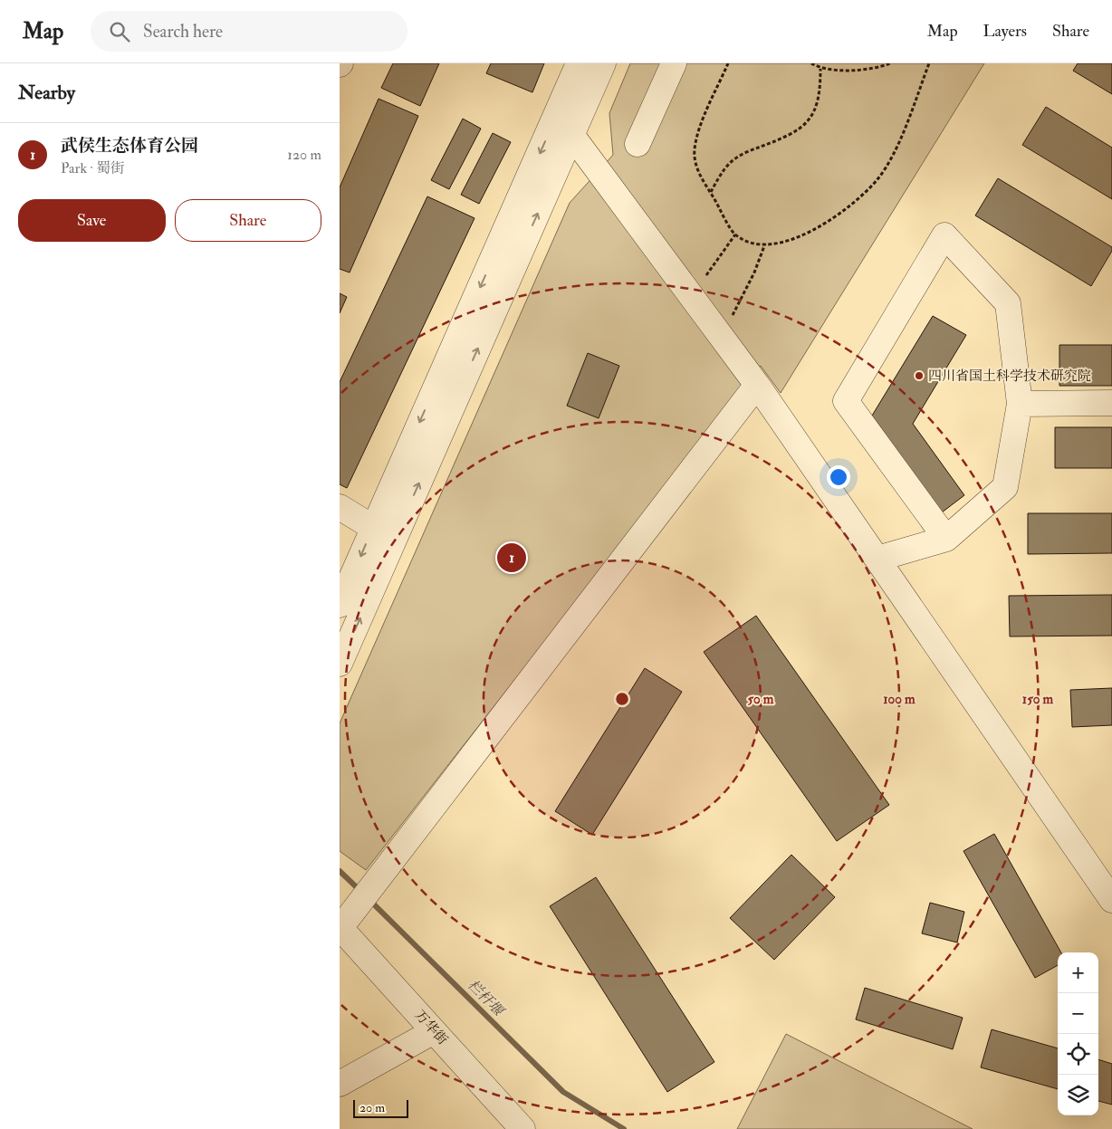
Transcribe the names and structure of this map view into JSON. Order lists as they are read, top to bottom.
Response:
{
  "streets": {
    "street": ["万华街"]
  },
  "water": ["栏杆堰"],
  "places": ["四川省国土科学技术研究院"],
  "scale_bar": "20 m",
  "page": {
    "header": "Map",
    "search": "Search here",
    "nav": ["Map", "Layers", "Share"],
    "heading": "Nearby",
    "list": [
      {
        "mark": "1",
        "name": "武侯生态体育公园",
        "note": "Park · 蜀街",
        "value": "120 m"
      }
    ],
    "buttons": ["Save", "Share"],
    "pins": "1",
    "map_buttons": ["+", "−"],
    "scale": "20 m"
  },
  "rings": ["50 m", "100 m", "150 m"]
}
